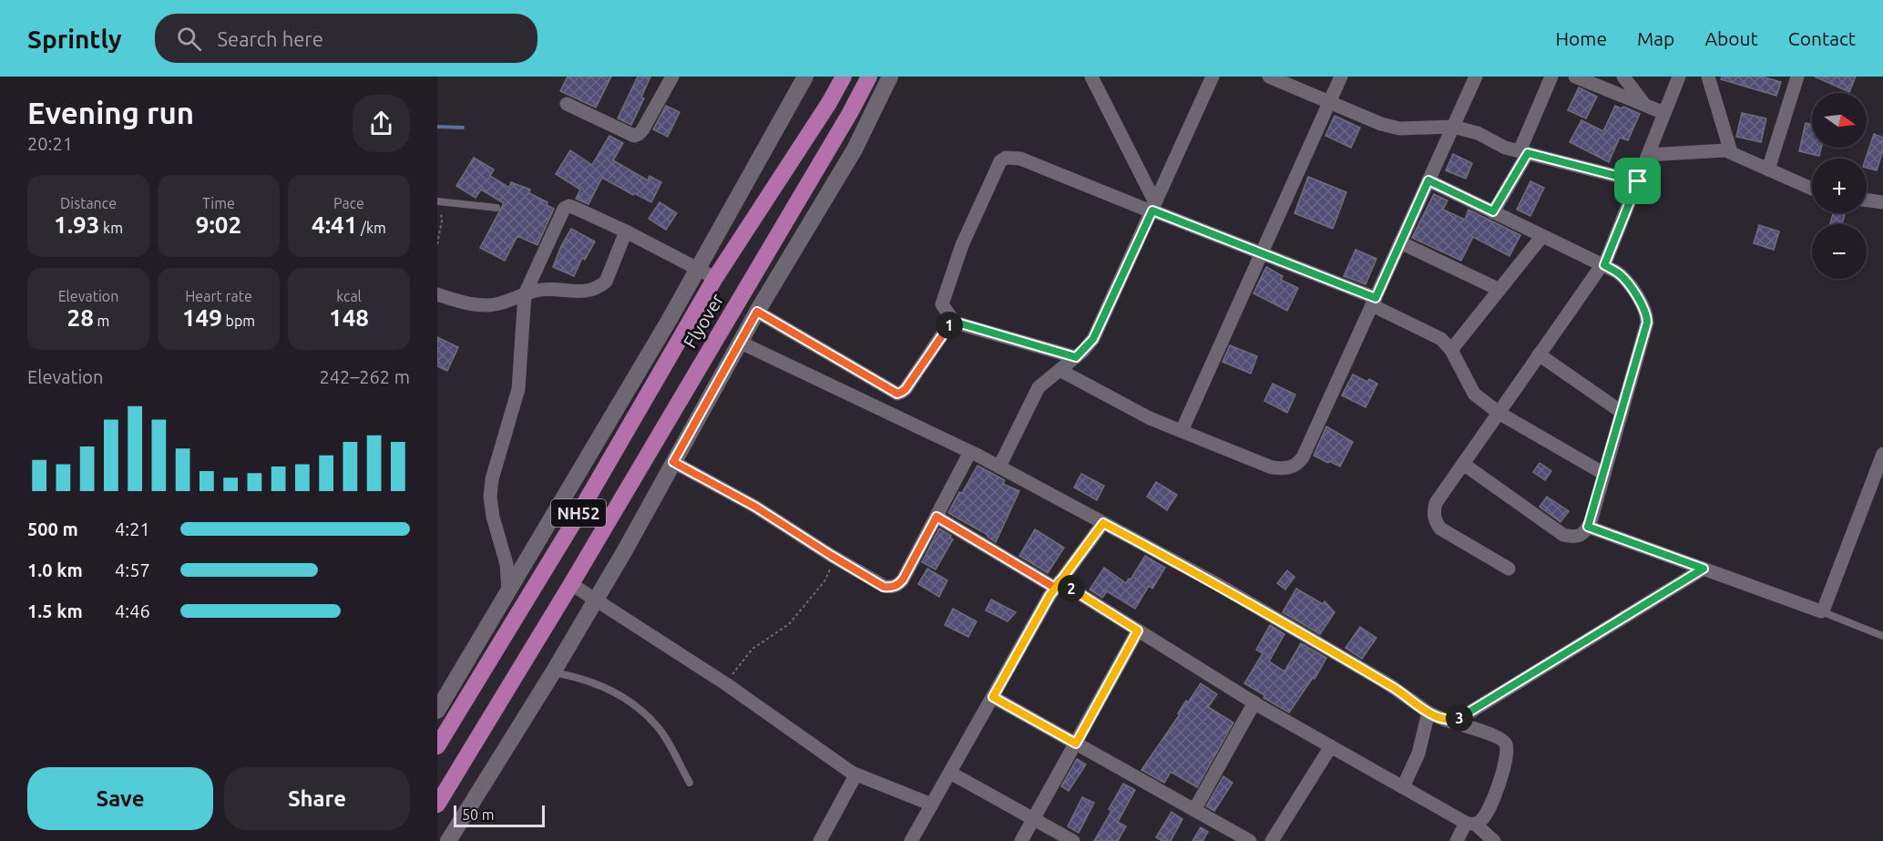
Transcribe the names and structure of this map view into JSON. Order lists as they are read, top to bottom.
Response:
{
  "streets": {
    "highway": ["Flyover", "NH52"]
  },
  "crossings": [
    ["Flyover", "NH52"]
  ],
  "scale_bar": "50 m",
  "north": "right",
  "page": {
    "header": "Sprintly",
    "search": "Search here",
    "nav": [
      "Home",
      "Map",
      "About",
      "Contact"
    ],
    "heading": ["Evening run", "20:21"],
    "map_buttons": ["+", "−"],
    "stats": [
      ["Distance", "1.93 km"],
      ["Time", "9:02"],
      ["Pace", "4:41 /km"],
      ["Elevation", "28 m"],
      ["Heart rate", "149 bpm"],
      ["kcal", "148"]
    ],
    "pins": ["1", "2", "3"],
    "chart": ["Elevation", "242–262 m"],
    "list": [
      {
        "name": "500 m",
        "note": "4:21"
      },
      {
        "name": "1.0 km",
        "note": "4:57"
      },
      {
        "name": "1.5 km",
        "note": "4:46"
      }
    ],
    "buttons": ["Save", "Share"],
    "scale": "50 m"
  }
}
